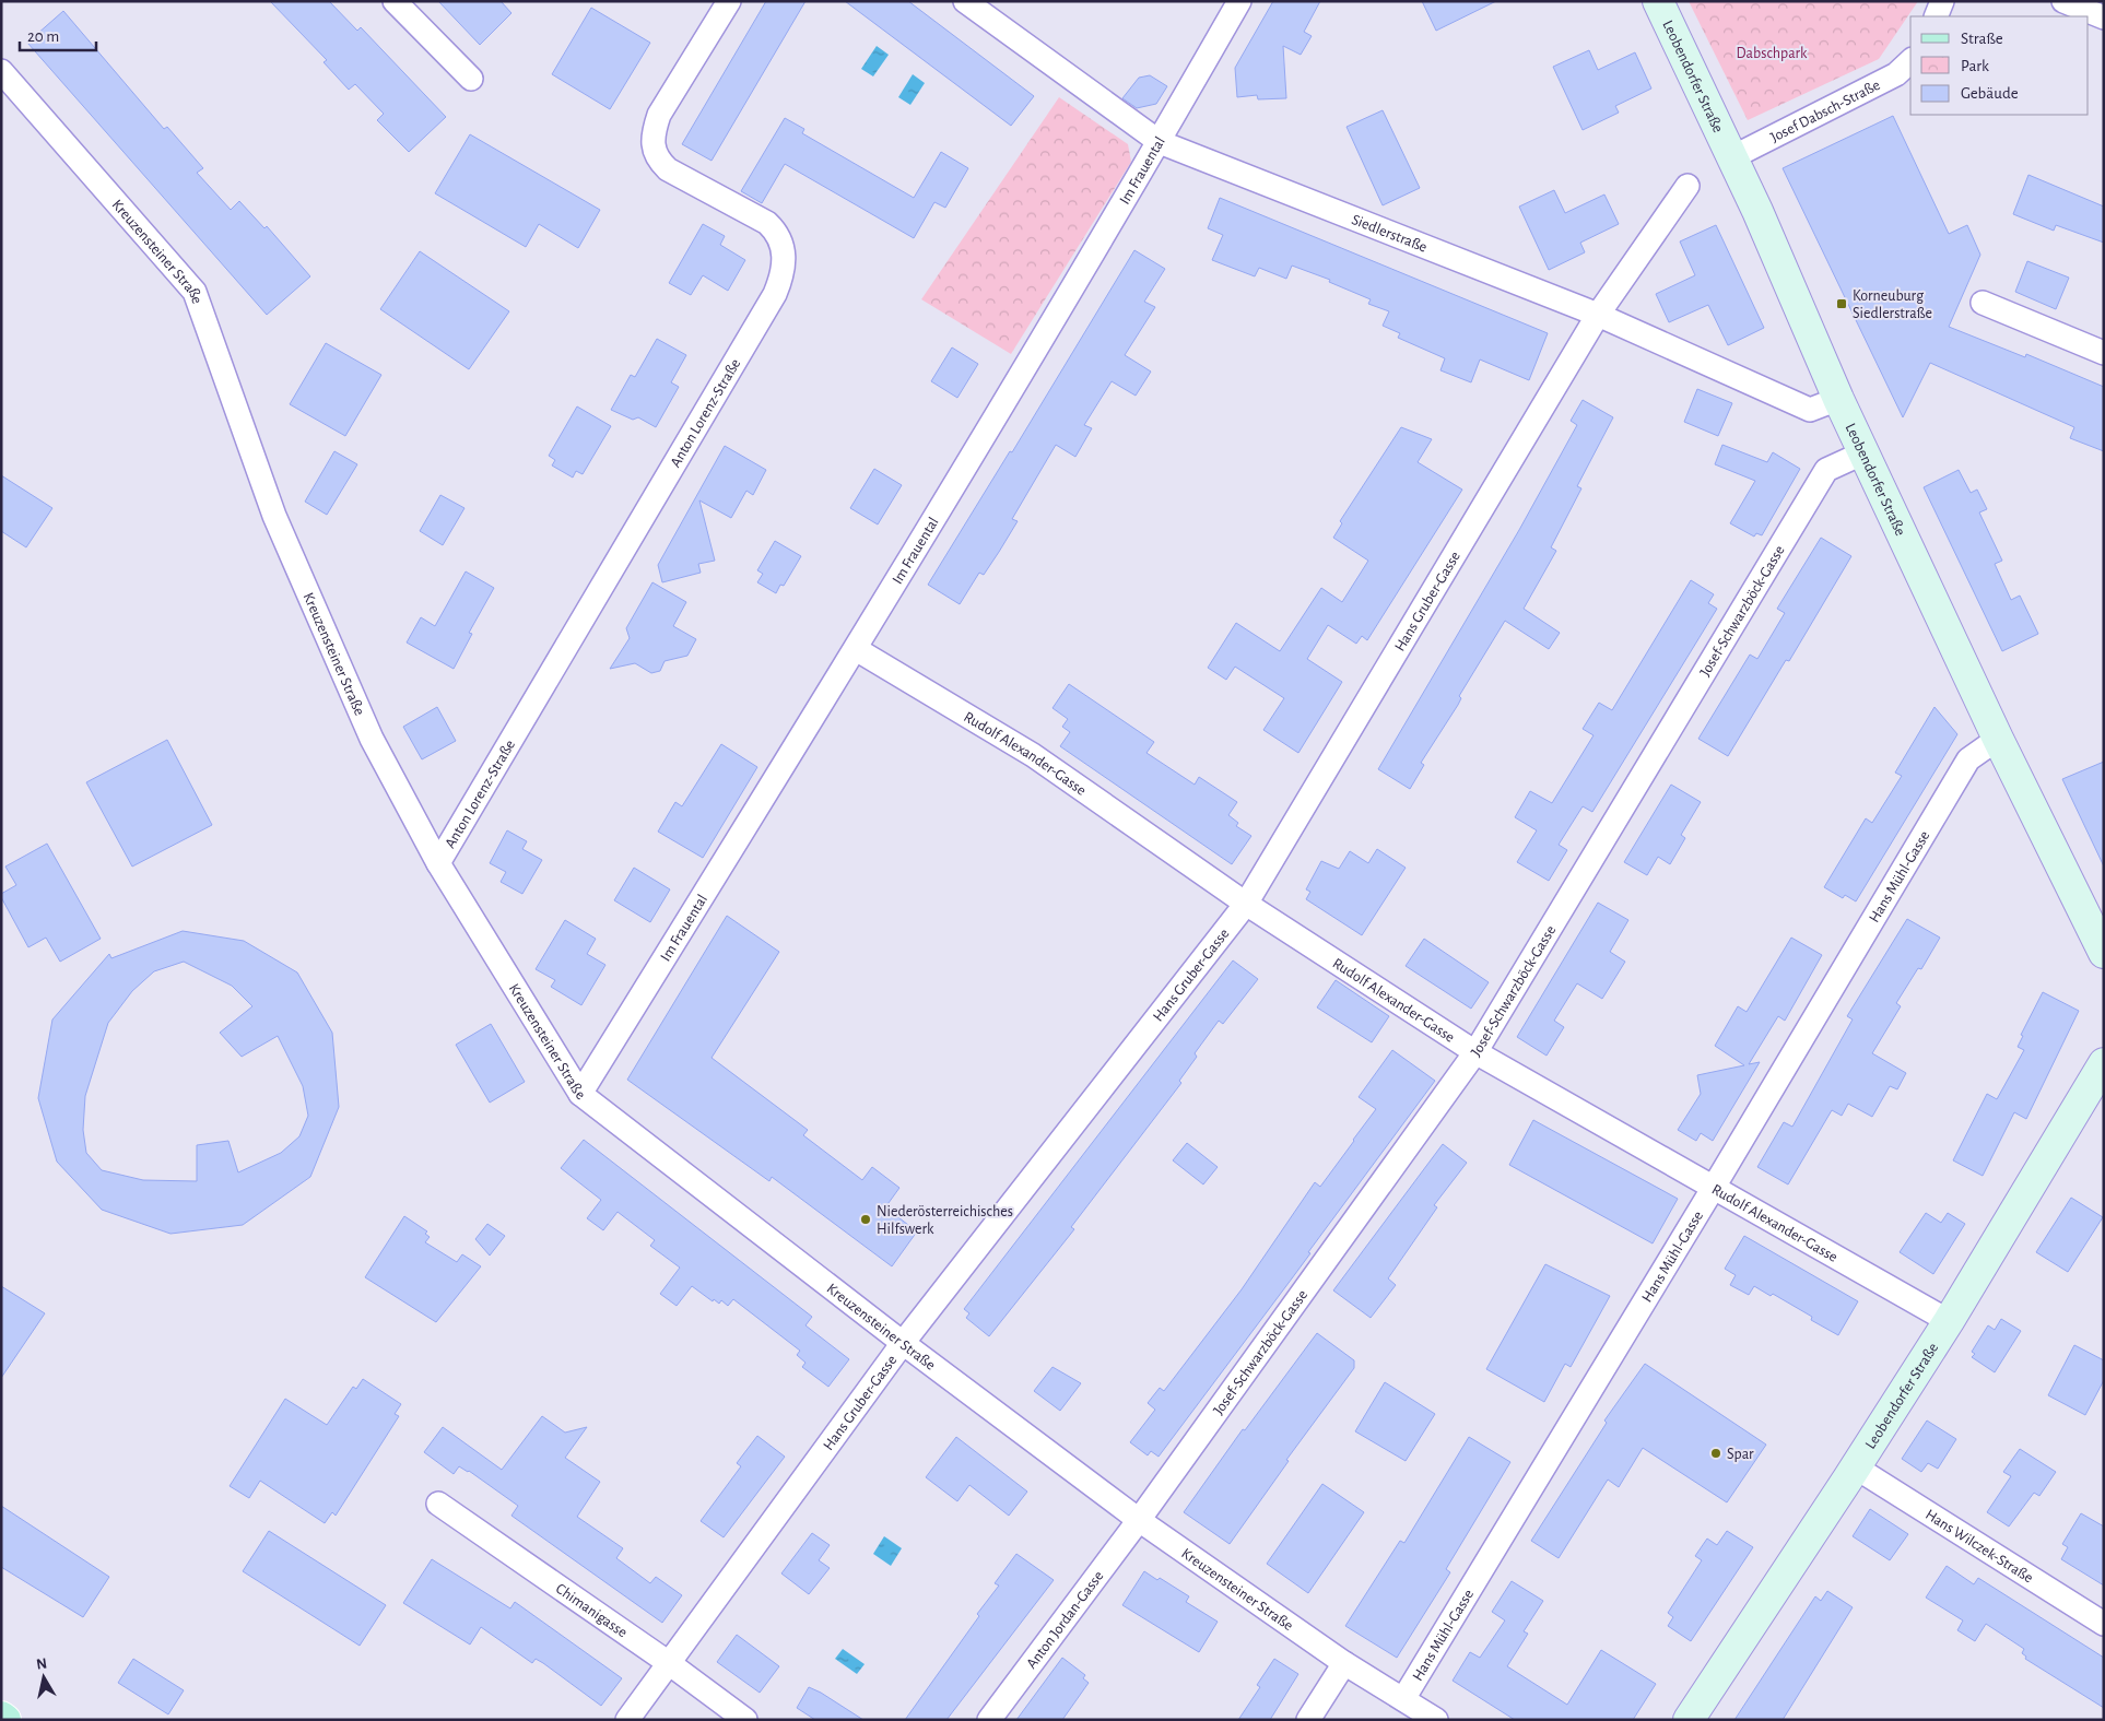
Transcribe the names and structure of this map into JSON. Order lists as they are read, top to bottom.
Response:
{
  "streets": {
    "main road": ["Leobendorfer Straße"],
    "street": [
      "Josef Dabsch-Straße",
      "Im Frauental",
      "Siedlerstraße",
      "Kreuzensteiner Straße",
      "Anton Lorenz-Straße",
      "Hans Gruber-Gasse",
      "Josef-Schwarzböck-Gasse",
      "Rudolf Alexander-Gasse",
      "Hans Mühl-Gasse",
      "Hans Wilczek-Straße",
      "Chimanigasse",
      "Anton Jordan-Gasse"
    ]
  },
  "crossings": [
    ["Leobendorfer Straße", "Josef Dabsch-Straße"],
    ["Leobendorfer Straße", "Siedlerstraße"],
    ["Leobendorfer Straße", "Josef-Schwarzböck-Gasse"],
    ["Leobendorfer Straße", "Rudolf Alexander-Gasse"],
    ["Leobendorfer Straße", "Hans Mühl-Gasse"],
    ["Leobendorfer Straße", "Hans Wilczek-Straße"],
    ["Im Frauental", "Siedlerstraße"],
    ["Im Frauental", "Kreuzensteiner Straße"],
    ["Im Frauental", "Rudolf Alexander-Gasse"],
    ["Siedlerstraße", "Hans Gruber-Gasse"],
    ["Kreuzensteiner Straße", "Anton Lorenz-Straße"],
    ["Kreuzensteiner Straße", "Hans Gruber-Gasse"],
    ["Kreuzensteiner Straße", "Josef-Schwarzböck-Gasse"],
    ["Kreuzensteiner Straße", "Hans Mühl-Gasse"],
    ["Kreuzensteiner Straße", "Anton Jordan-Gasse"],
    ["Hans Gruber-Gasse", "Rudolf Alexander-Gasse"],
    ["Hans Gruber-Gasse", "Chimanigasse"],
    ["Josef-Schwarzböck-Gasse", "Rudolf Alexander-Gasse"],
    ["Josef-Schwarzböck-Gasse", "Anton Jordan-Gasse"],
    ["Rudolf Alexander-Gasse", "Hans Mühl-Gasse"]
  ],
  "parks": ["Dabschpark"],
  "places": {
    "transit": ["Korneuburg Siedlerstraße"],
    "other": ["Niederösterreichisches Hilfswerk", "Spar"]
  },
  "legend": ["Straße", "Park", "Gebäude"],
  "scale_bar": "20 m",
  "north": "top"
}
